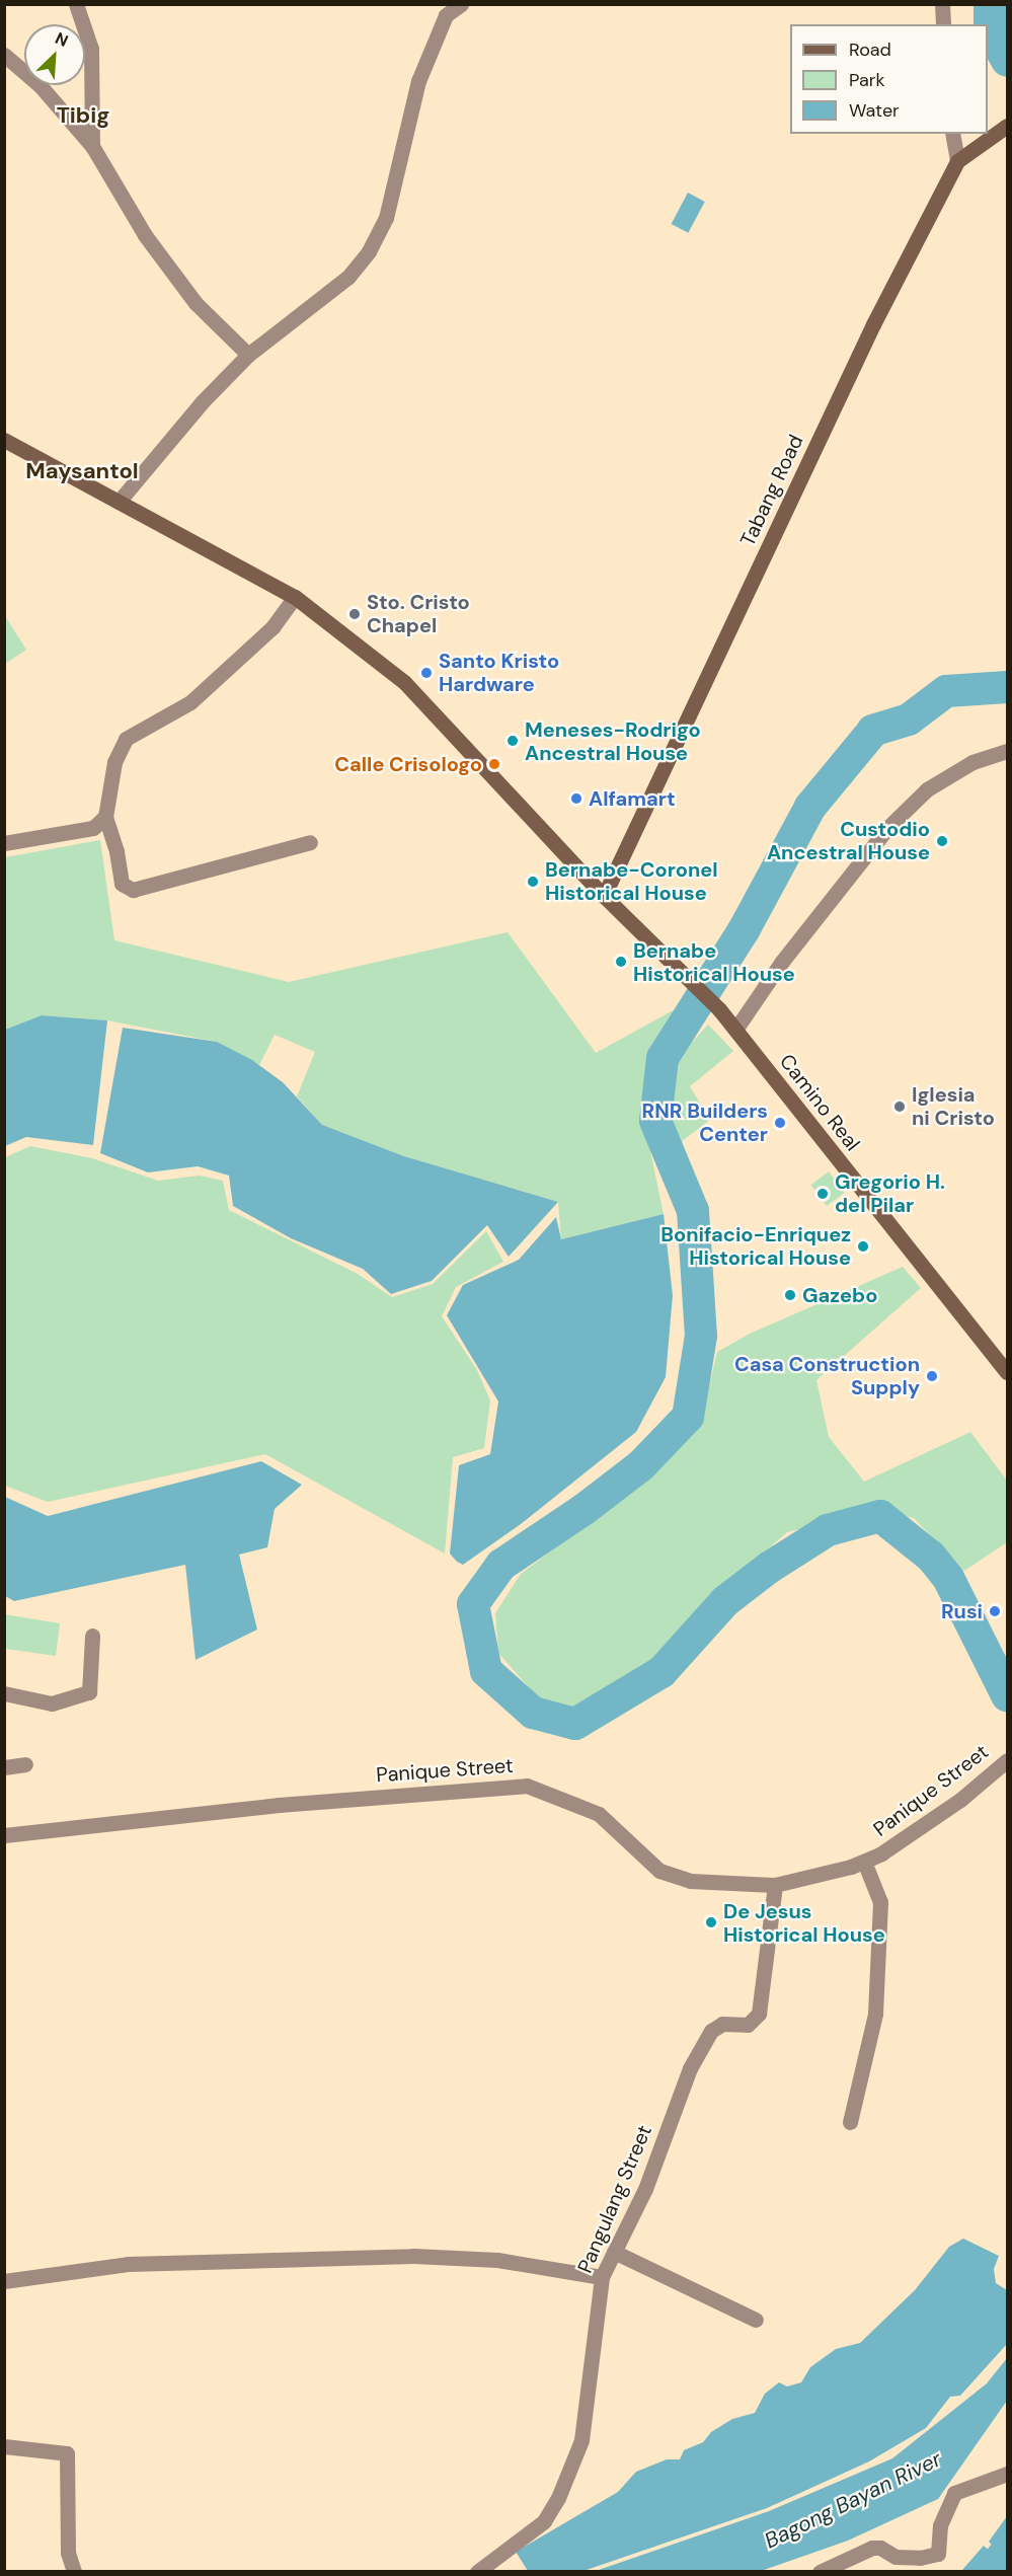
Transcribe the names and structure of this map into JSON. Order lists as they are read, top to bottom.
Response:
{
  "streets": {
    "main road": ["Tabang Road", "Camino Real"],
    "street": ["Panique Street", "Pangulang Street"]
  },
  "crossings": [
    ["Tabang Road", "Camino Real"],
    ["Panique Street", "Pangulang Street"]
  ],
  "districts": ["Tibig", "Maysantol"],
  "water": ["Bagong Bayan River"],
  "places": [
    "Sto. Cristo Chapel",
    "Santo Kristo Hardware",
    "Meneses-Rodrigo Ancestral House",
    "Calle Crisologo",
    "Alfamart",
    "Custodio Ancestral House",
    "Bernabe-Coronel Historical House",
    "Bernabe Historical House",
    "Iglesia ni Cristo",
    "RNR Builders Center",
    "Gregorio H. del Pilar",
    "Bonifacio-Enriquez Historical House",
    "Gazebo",
    "Casa Construction Supply",
    "Rusi",
    "De Jesus Historical House"
  ],
  "legend": ["Road", "Park", "Water"],
  "north": "top right"
}
